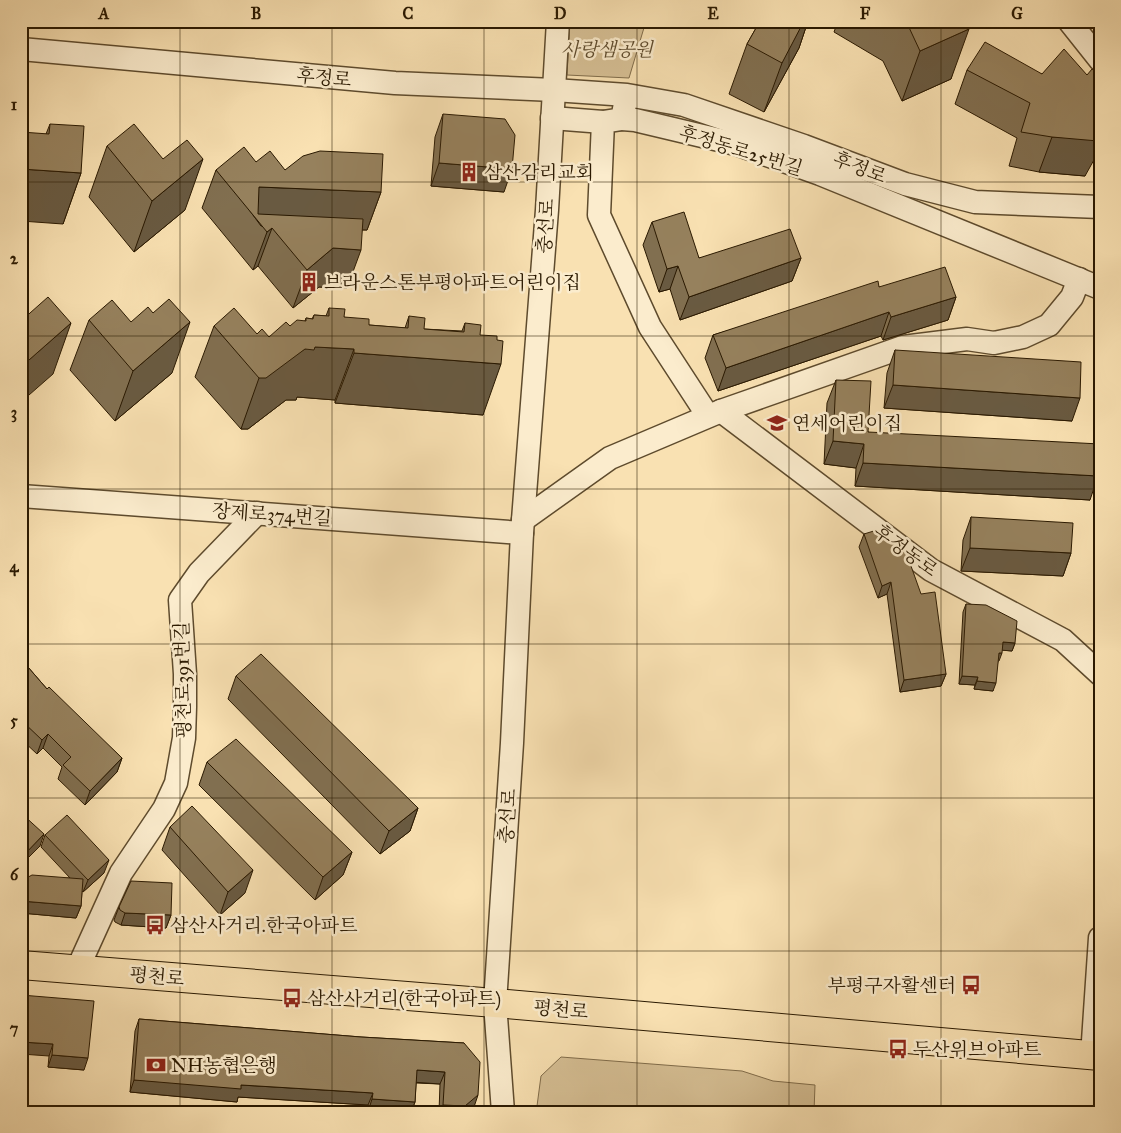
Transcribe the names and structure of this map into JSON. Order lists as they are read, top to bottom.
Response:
{
  "streets": {
    "main road": ["평천로"],
    "street": [
      "후정로",
      "후정동로25번길",
      "충선로",
      "장제로374번길",
      "후정동로",
      "평천로391번길"
    ]
  },
  "crossings": [
    ["후정로", "충선로"],
    ["충선로", "장제로374번길"],
    ["충선로", "평천로"],
    ["장제로374번길", "평천로391번길"],
    ["평천로391번길", "평천로"]
  ],
  "parks": ["사랑샘공원"],
  "places": {
    "building": ["삼산감리교회", "브라운스톤부평아파트어린이집"],
    "school or university": ["연세어린이집"],
    "bus stop": [
      "삼산사거리.한국아파트",
      "부평구자활센터",
      "삼산사거리(한국아파트)",
      "두산위브아파트"
    ],
    "bank": ["NH농협은행"]
  },
  "grid": {
    "columns": [
      "A",
      "B",
      "C",
      "D",
      "E",
      "F",
      "G"
    ],
    "rows": [
      "1",
      "2",
      "3",
      "4",
      "5",
      "6",
      "7"
    ]
  }
}
